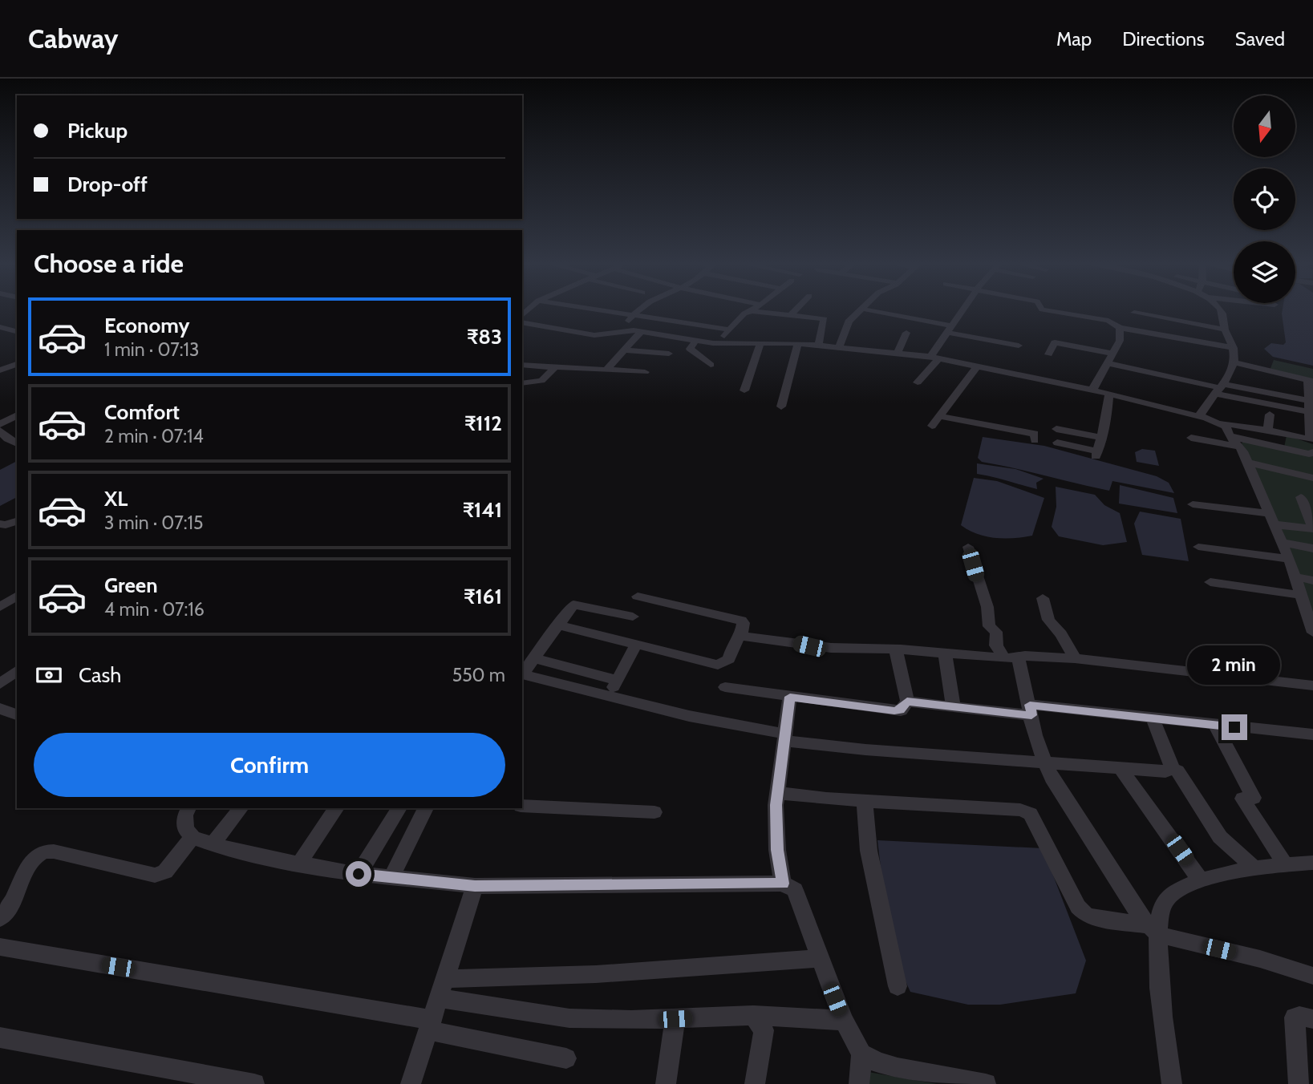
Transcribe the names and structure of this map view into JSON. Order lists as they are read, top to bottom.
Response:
{
  "north": "bottom",
  "page": {
    "header": "Cabway",
    "nav": ["Map", "Directions", "Saved"],
    "banner": ["Pickup", "Drop-off"],
    "heading": "Choose a ride",
    "list": [
      {
        "name": "Economy",
        "note": "1 min · 07:13",
        "value": "₹83"
      },
      {
        "name": "Comfort",
        "note": "2 min · 07:14",
        "value": "₹112"
      },
      {
        "name": "XL",
        "note": "3 min · 07:15",
        "value": "₹141"
      },
      {
        "name": "Green",
        "note": "4 min · 07:16",
        "value": "₹161"
      }
    ],
    "pay": ["Cash", "550 m"],
    "bubble": "2 min",
    "buttons": "Confirm"
  }
}
